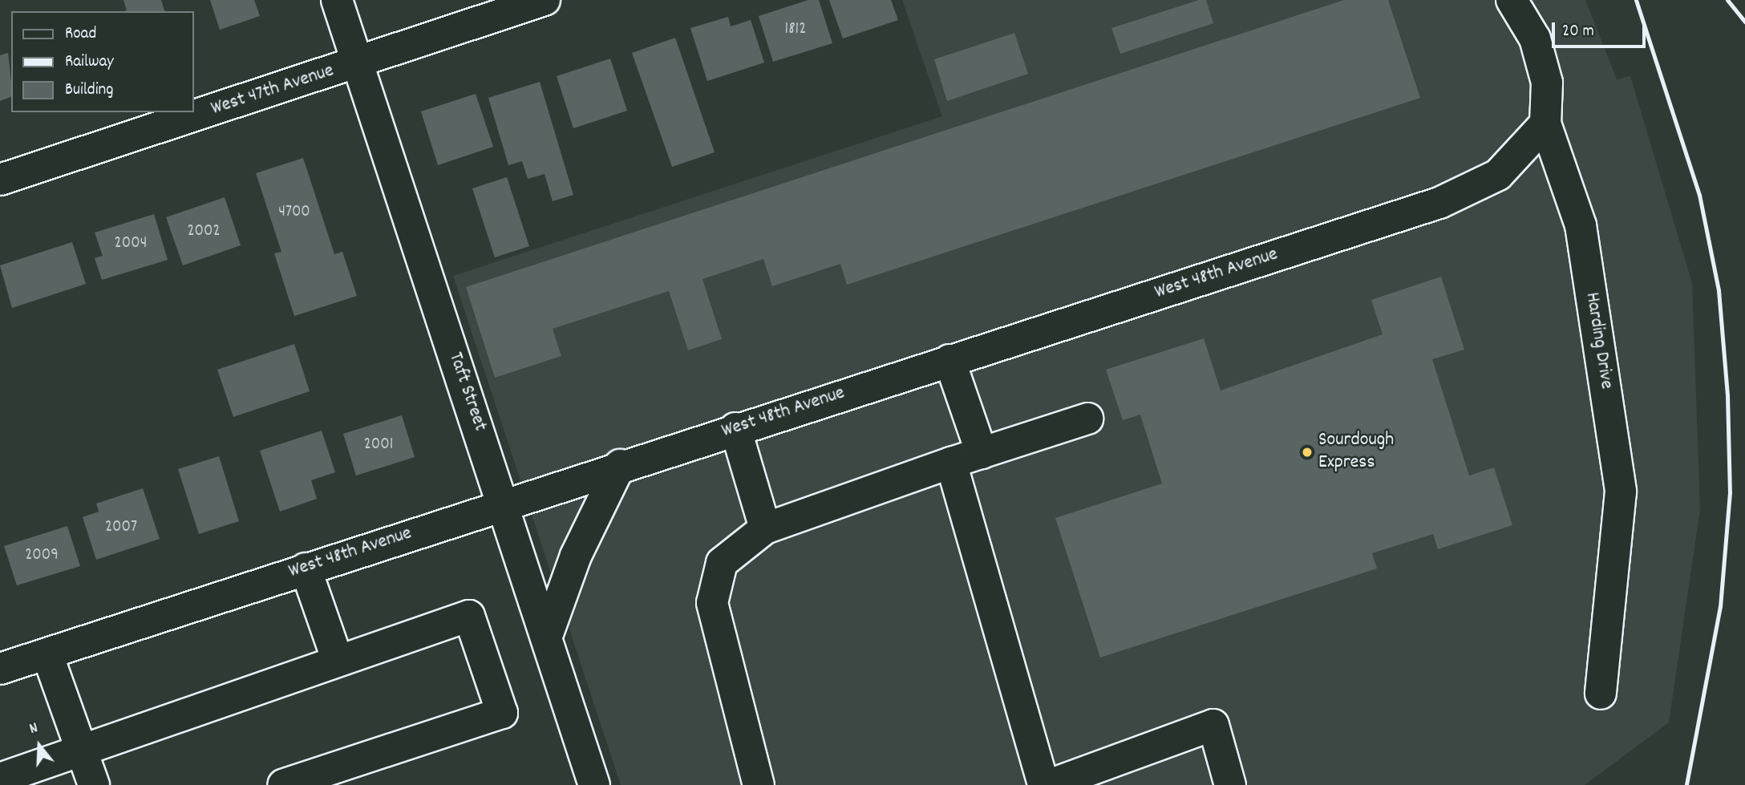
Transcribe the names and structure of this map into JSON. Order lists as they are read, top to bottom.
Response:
{
  "streets": {
    "street": [
      "West 47th Avenue",
      "West 48th Avenue",
      "Harding Drive",
      "Taft Street"
    ]
  },
  "crossings": [
    ["West 47th Avenue", "Taft Street"],
    ["West 48th Avenue", "Harding Drive"],
    ["West 48th Avenue", "Taft Street"]
  ],
  "places": ["Sourdough Express"],
  "house_numbers": [
    "1812",
    "4700",
    "2002",
    "2004",
    "2001",
    "2007",
    "2009"
  ],
  "legend": ["Road", "Railway", "Building"],
  "scale_bar": "20 m",
  "north": "top"
}
